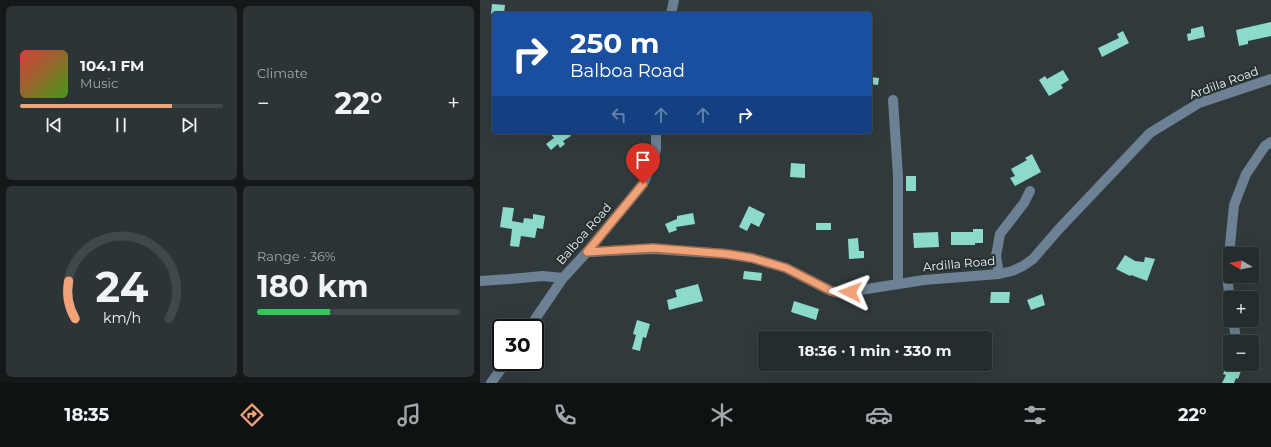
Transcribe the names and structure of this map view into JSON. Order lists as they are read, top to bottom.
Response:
{
  "streets": {
    "street": ["Ardilla Road", "Balboa Road"]
  },
  "crossings": [
    ["Ardilla Road", "Balboa Road"]
  ],
  "north": "left",
  "page": {
    "tile": [
      "Climate",
      ["Range · 36%", "180 km"]
    ],
    "turn": ["250 m", "Balboa Road"],
    "song": ["104.1 FM", "Music"],
    "heat": ["−", "22°", "+"],
    "map_buttons": ["+", "−"],
    "limit": "30",
    "trip": "18:36 · 1 min · 330 m",
    "tabs": ["18:35", "22°"],
    "gauge": ["24", "km/h"]
  }
}
